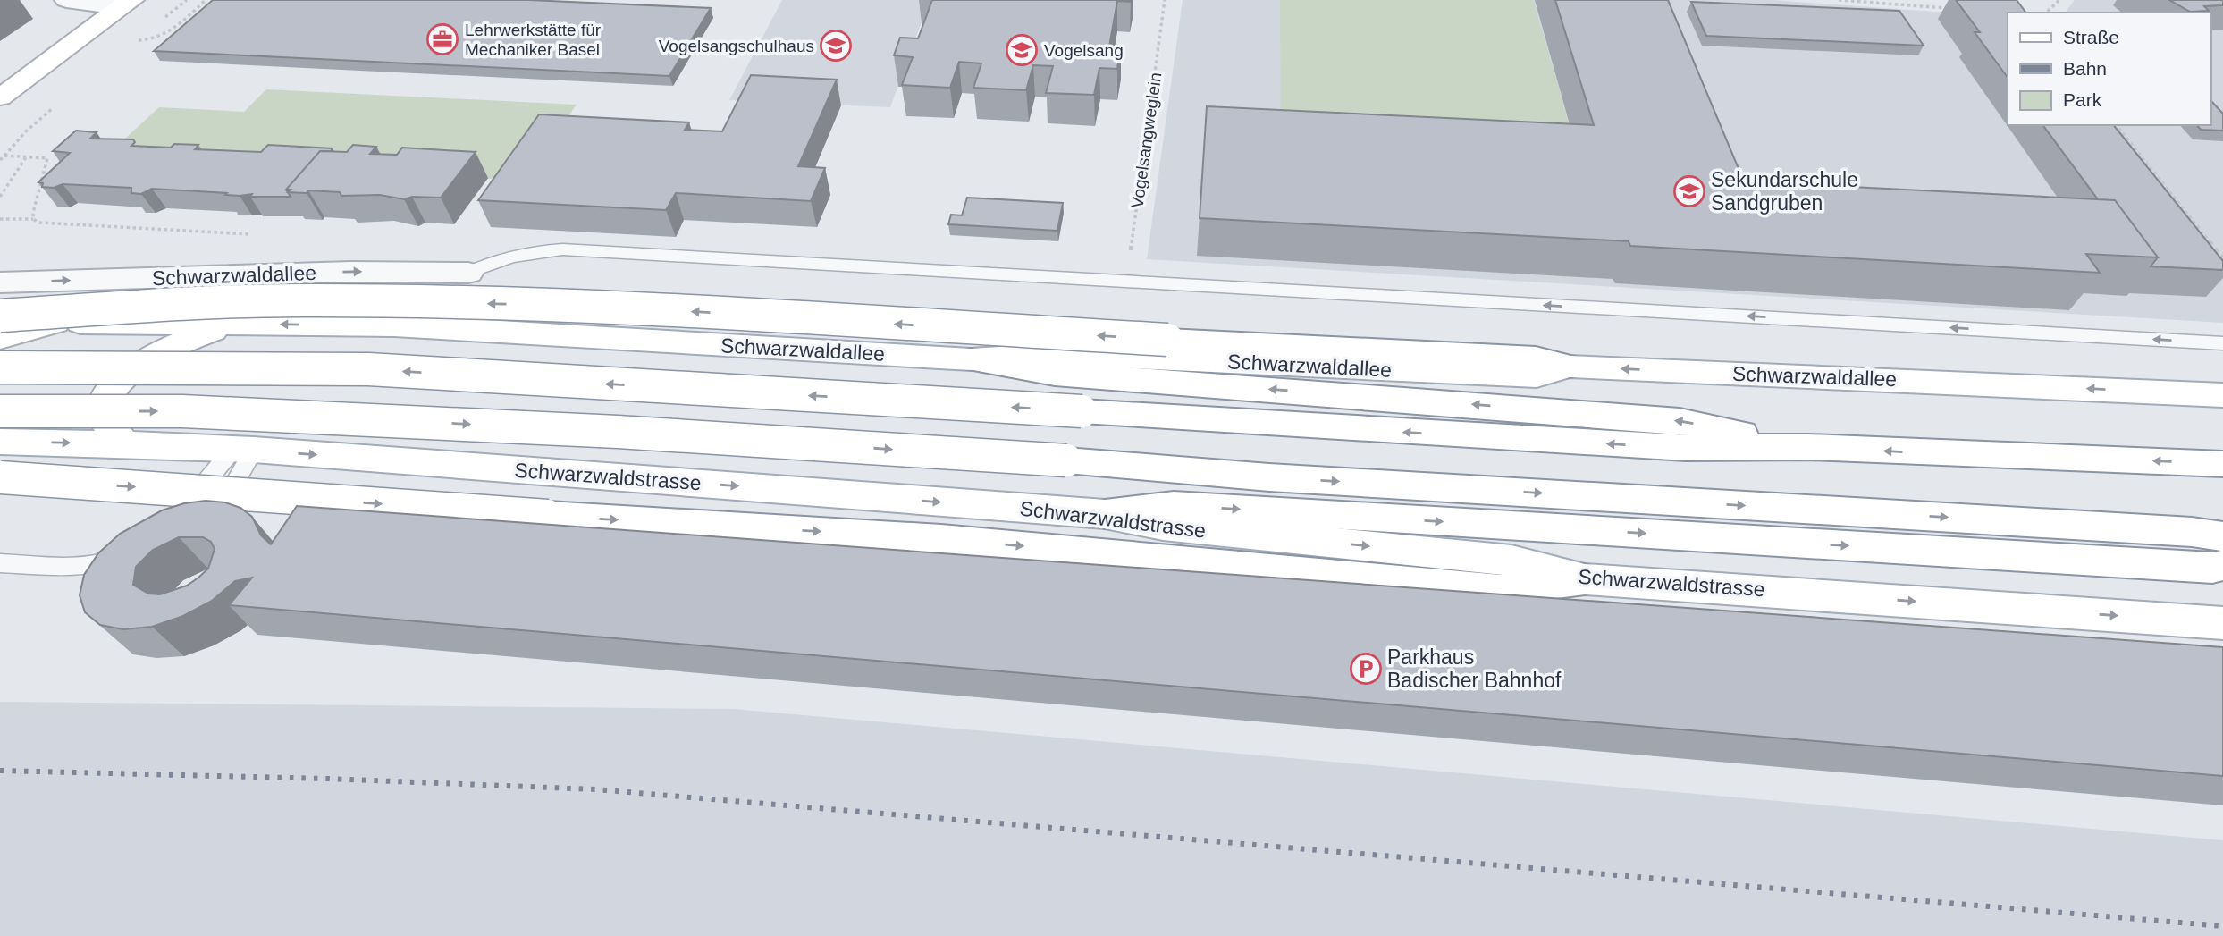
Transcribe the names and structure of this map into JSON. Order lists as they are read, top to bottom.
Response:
{
  "streets": {
    "main road": ["Schwarzwaldallee", "Schwarzwaldstrasse"],
    "path": ["Vogelsangweglein"]
  },
  "crossings": [
    ["Vogelsangweglein", "Schwarzwaldallee"]
  ],
  "places": {
    "office": ["Lehrwerkstätte für Mechaniker Basel"],
    "school or university": ["Vogelsangschulhaus", "Vogelsang", "Sekundarschule Sandgruben"],
    "parking": ["Parkhaus Badischer Bahnhof"]
  },
  "legend": ["Straße", "Bahn", "Park"]
}
